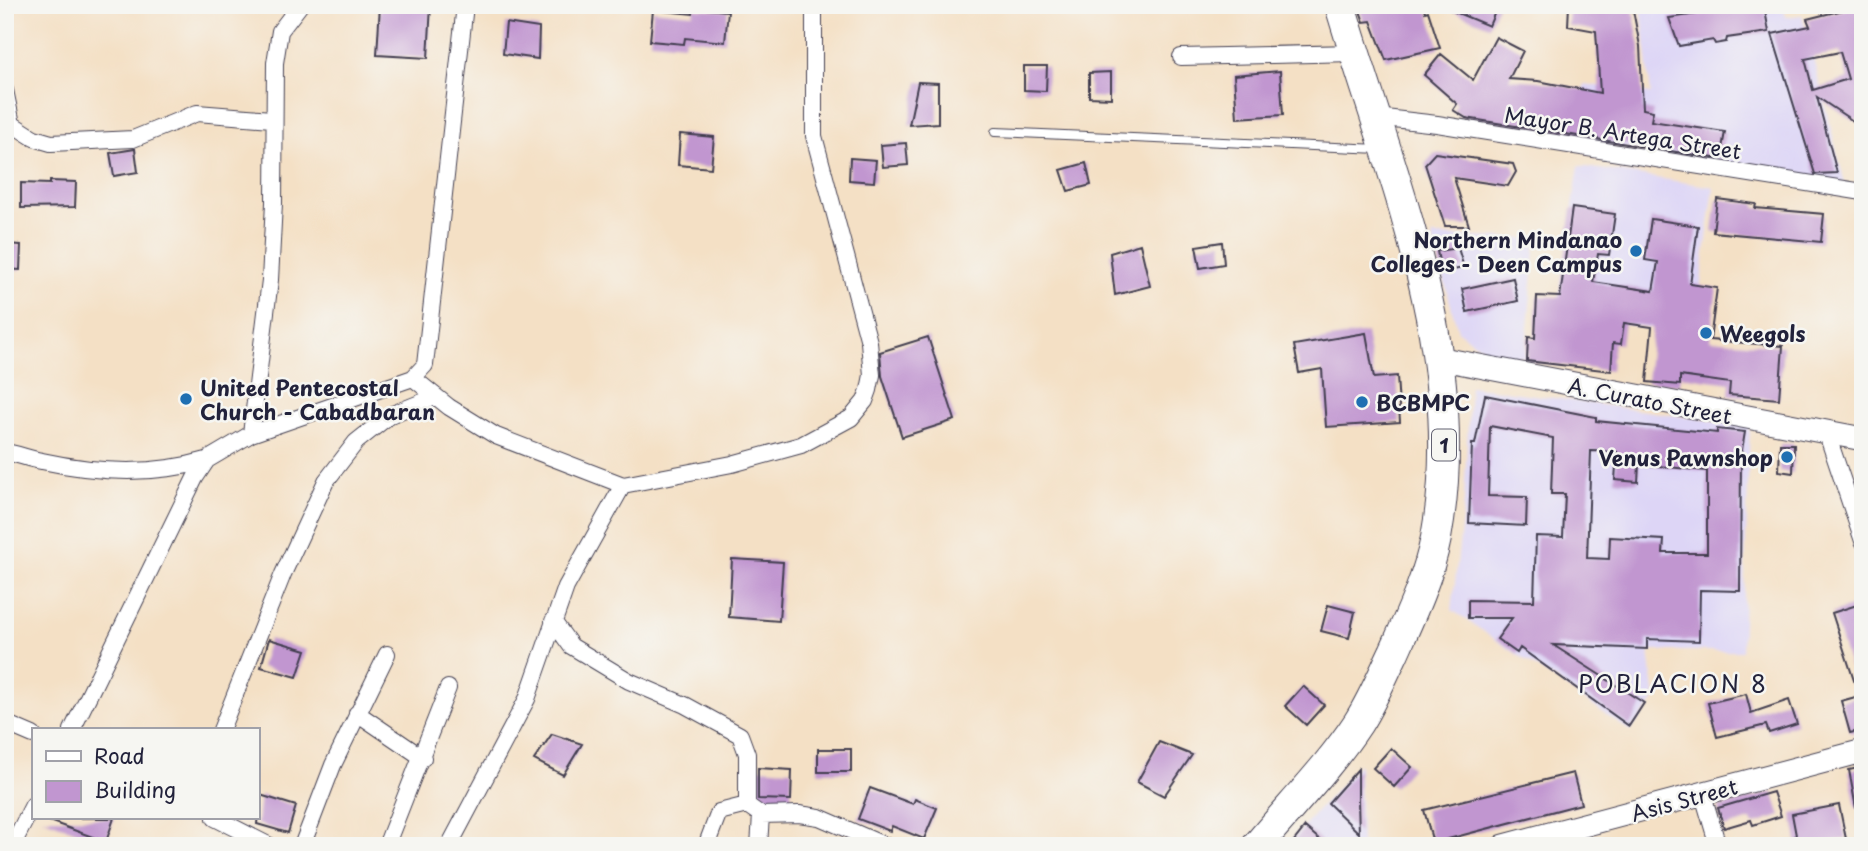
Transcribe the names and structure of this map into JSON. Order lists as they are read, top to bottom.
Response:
{
  "streets": {
    "highway": ["1"],
    "main road": ["A. Curato Street", "Asis Street"],
    "street": ["Mayor B. Artega Street"]
  },
  "crossings": [
    ["Mayor B. Artega Street", "1"],
    ["A. Curato Street", "1"]
  ],
  "districts": ["POBLACION 8"],
  "places": [
    "Northern Mindanao Colleges - Deen Campus",
    "Weegols",
    "United Pentecostal Church - Cabadbaran",
    "BCBMPC",
    "Venus Pawnshop"
  ],
  "legend": ["Road", "Building"]
}
